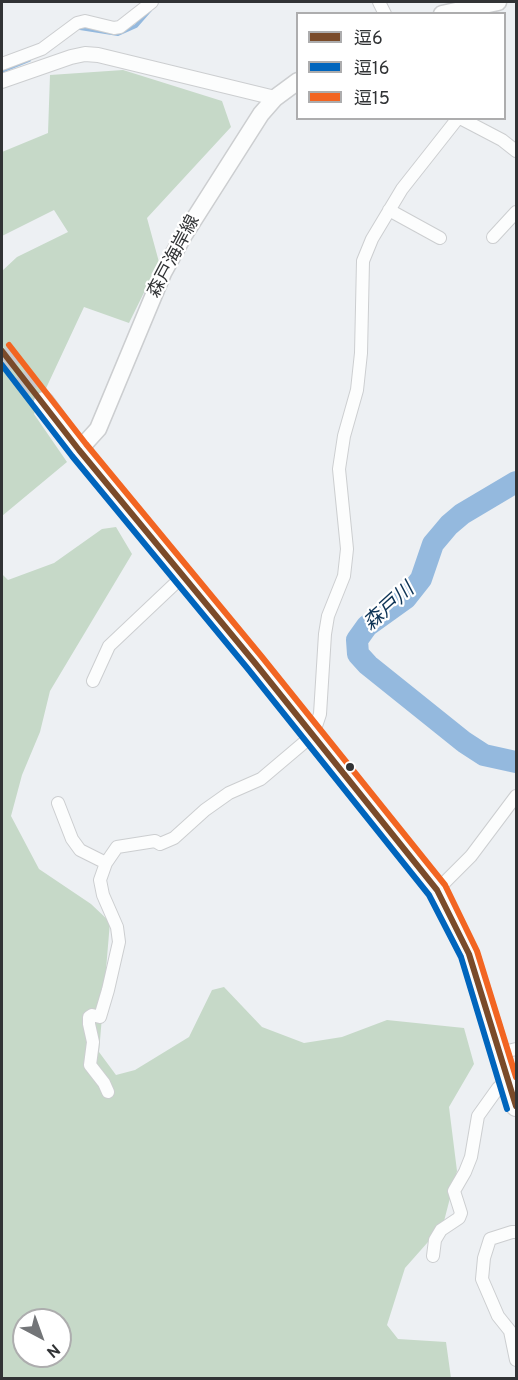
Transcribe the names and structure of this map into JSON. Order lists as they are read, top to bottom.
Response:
{
  "streets": {
    "main road": ["森戸海岸線"]
  },
  "water": ["森戸川"],
  "lines": ["transit line 逗15", "transit line 逗6", "transit line 逗16"],
  "legend": ["逗6", "逗16", "逗15"],
  "north": "bottom right"
}
